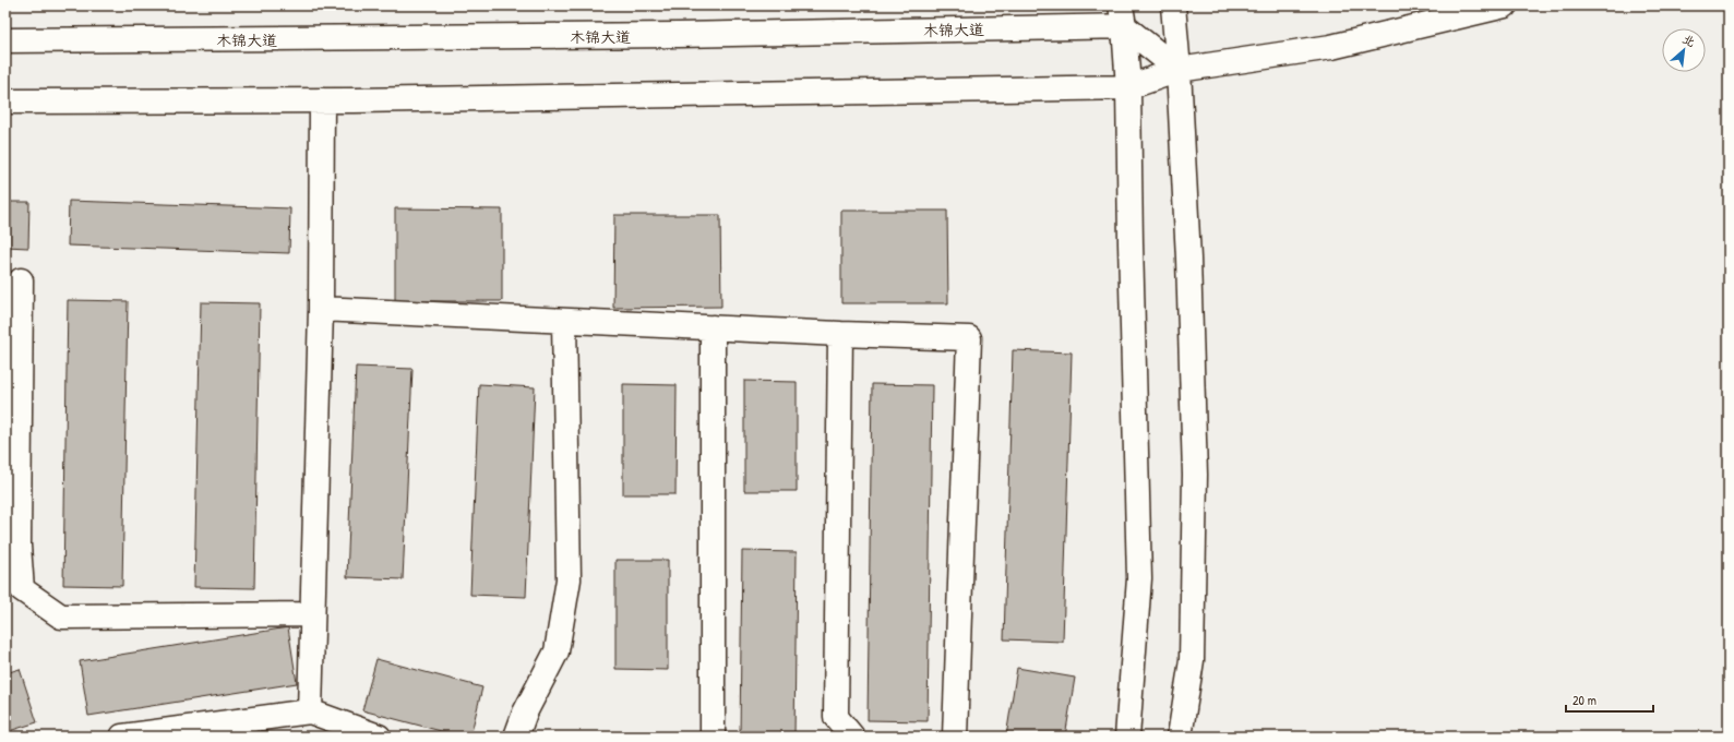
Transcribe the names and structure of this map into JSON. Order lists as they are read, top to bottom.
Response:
{
  "streets": {
    "street": ["木锦大道"]
  },
  "scale_bar": "20 m",
  "north": "top right"
}
